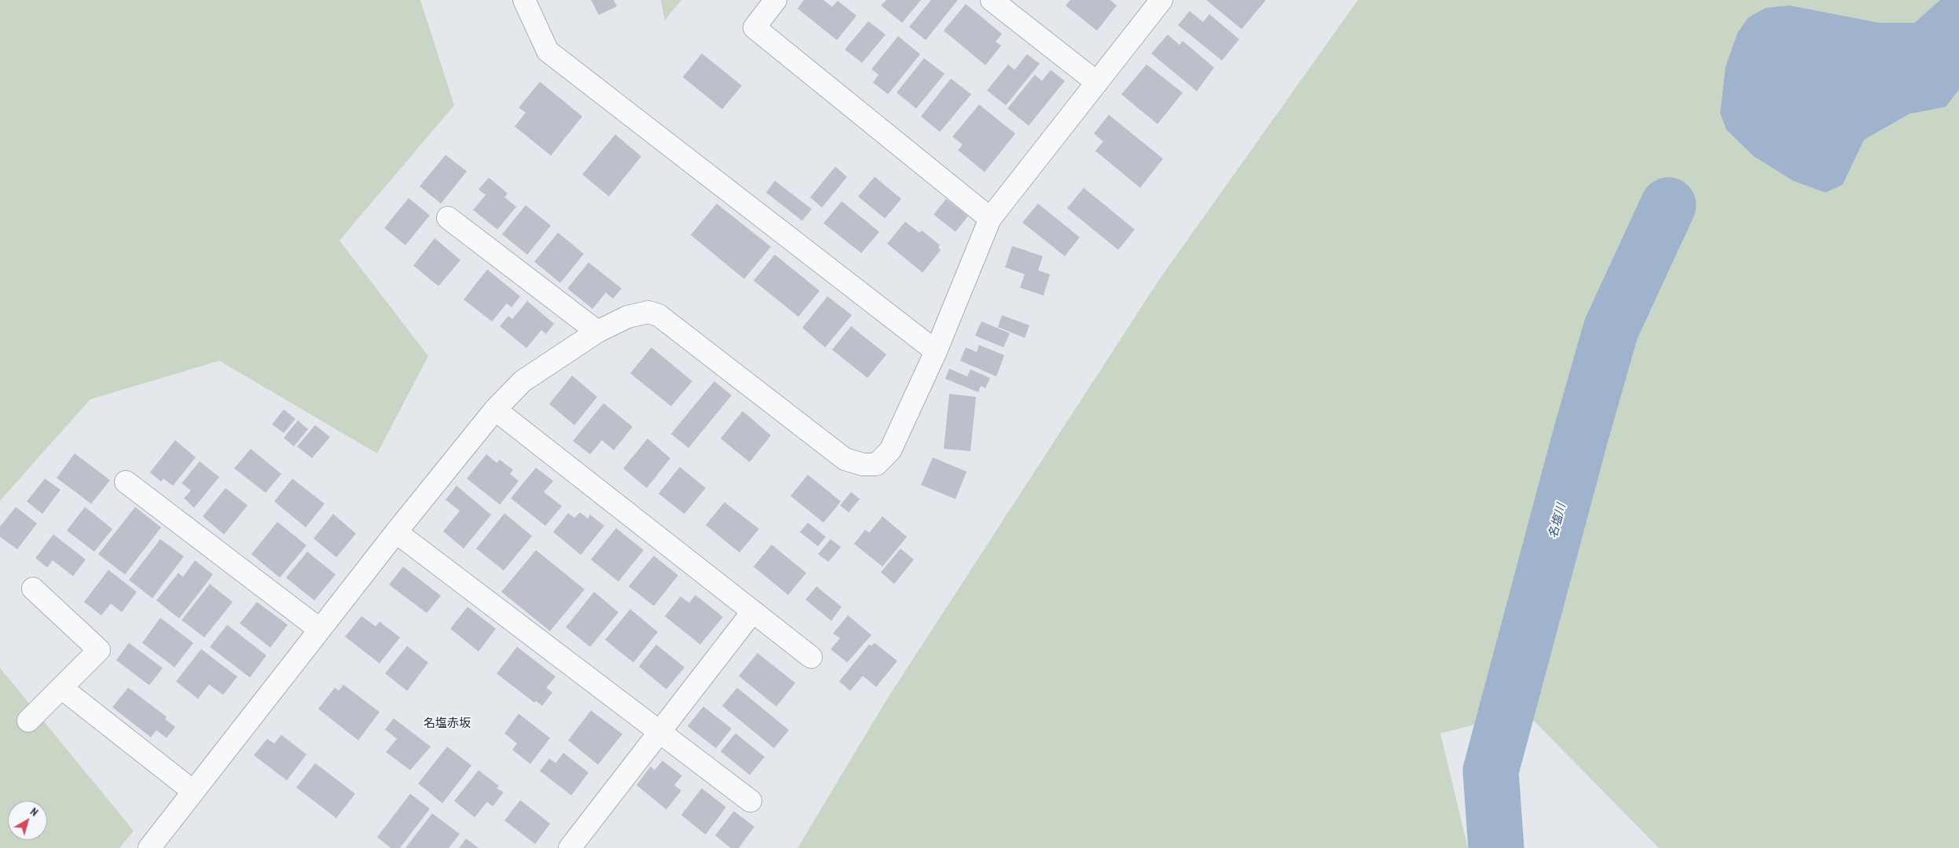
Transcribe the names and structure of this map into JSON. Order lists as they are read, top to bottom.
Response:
{
  "districts": ["名塩赤坂"],
  "water": ["名塩川"],
  "north": "top right"
}
